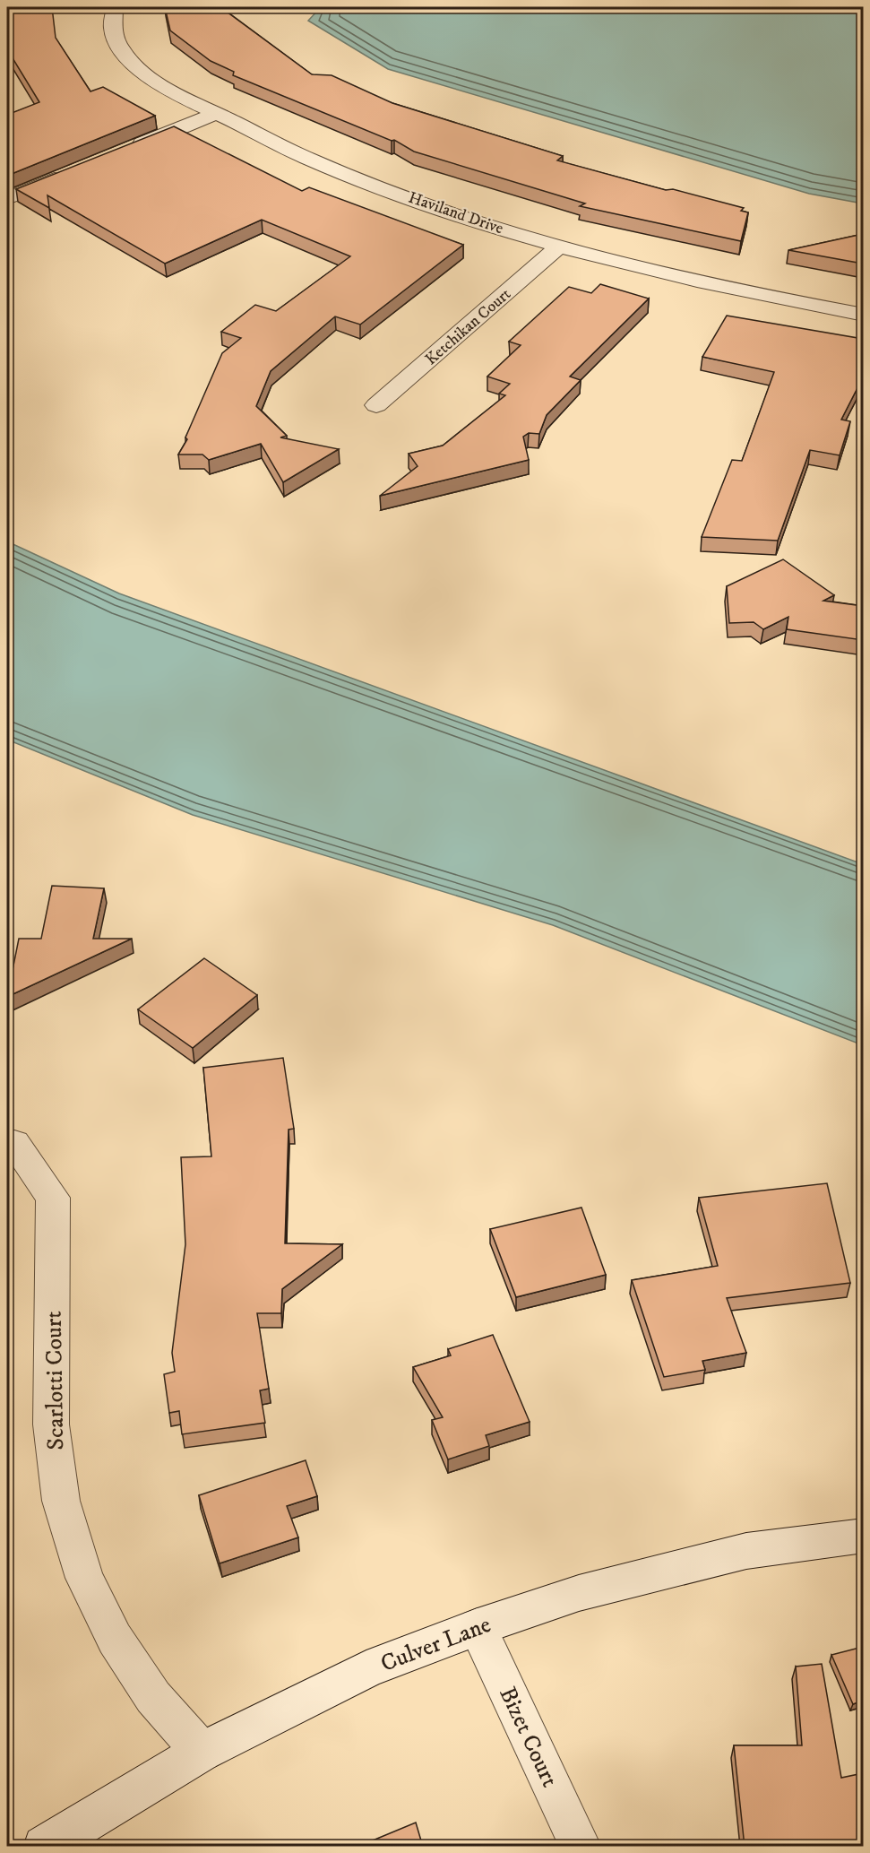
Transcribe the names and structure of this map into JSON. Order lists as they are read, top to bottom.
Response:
{
  "streets": {
    "street": [
      "Haviland Drive",
      "Ketchikan Court",
      "Scarlotti Court",
      "Culver Lane",
      "Bizet Court"
    ]
  },
  "crossings": [
    ["Haviland Drive", "Ketchikan Court"],
    ["Scarlotti Court", "Culver Lane"],
    ["Culver Lane", "Bizet Court"]
  ]
}
